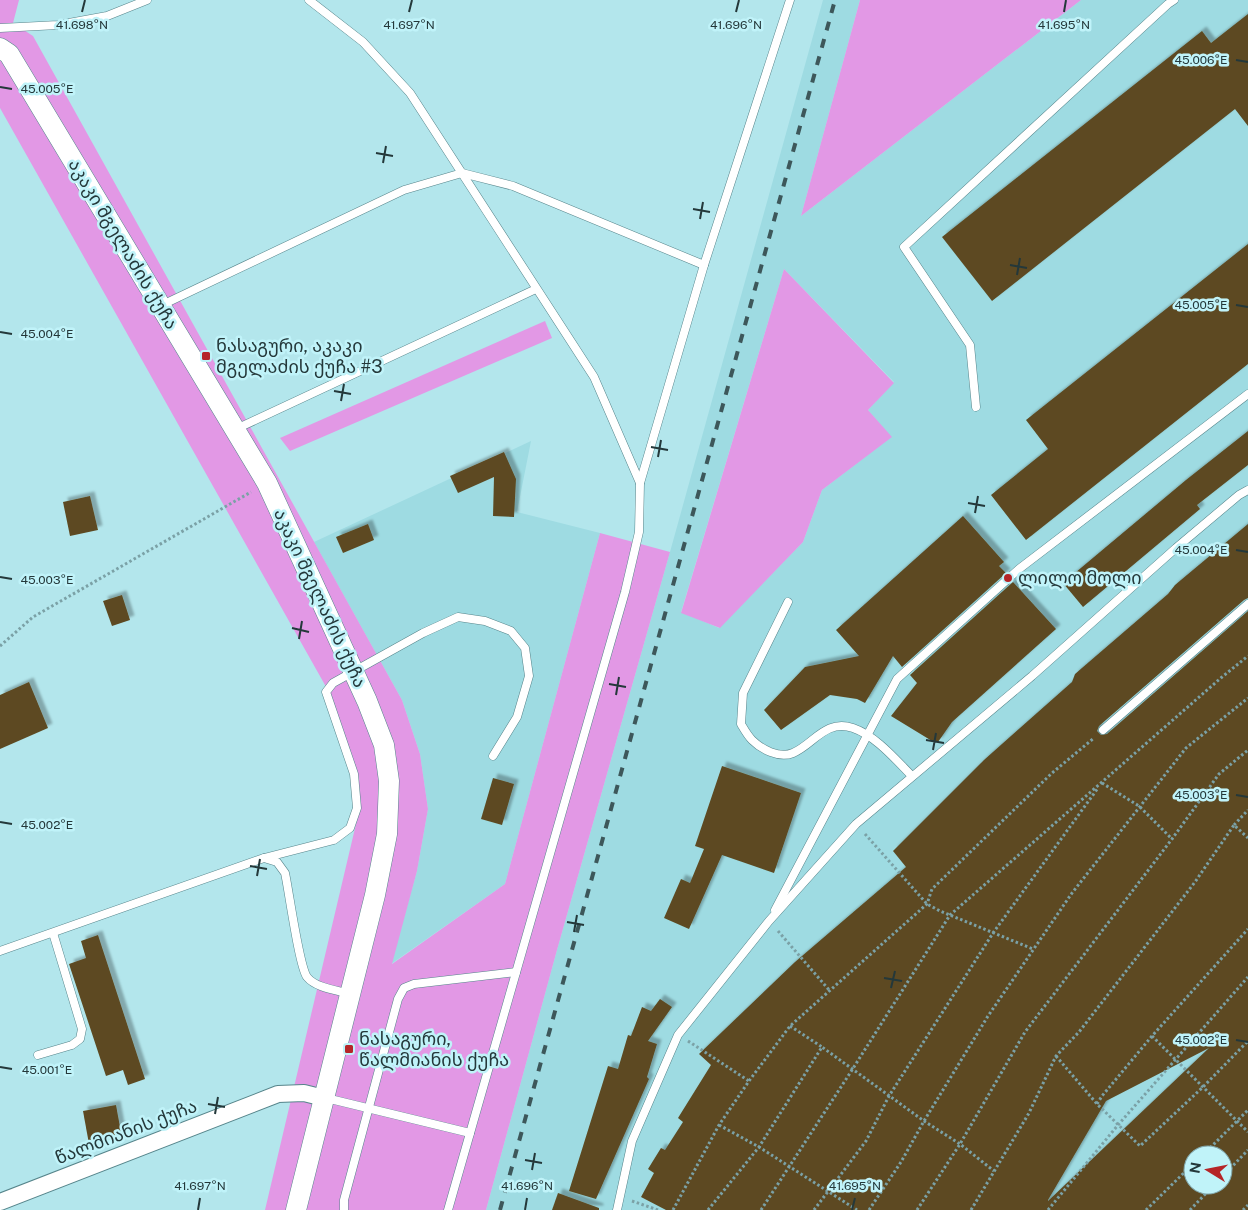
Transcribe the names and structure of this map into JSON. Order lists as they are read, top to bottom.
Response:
{
  "streets": {
    "street": ["აკაკი მგელაძის ქუჩა", "წალმიანის ქუჩა"]
  },
  "crossings": [
    ["აკაკი მგელაძის ქუჩა", "წალმიანის ქუჩა"]
  ],
  "places": {
    "transit": ["ნასაგური, აკაკი მგელაძის ქუჩა #3", "ნასაგური, წალმიანის ქუჩა"],
    "other": ["ლილო მოლი"]
  },
  "north": "left",
  "coordinates": [
    "41.695°N",
    "41.698°N",
    "41.697°N",
    "41.696°N",
    "45.006°E",
    "45.005°E",
    "45.004°E",
    "45.003°E",
    "45.002°E",
    "45.001°E"
  ]
}
